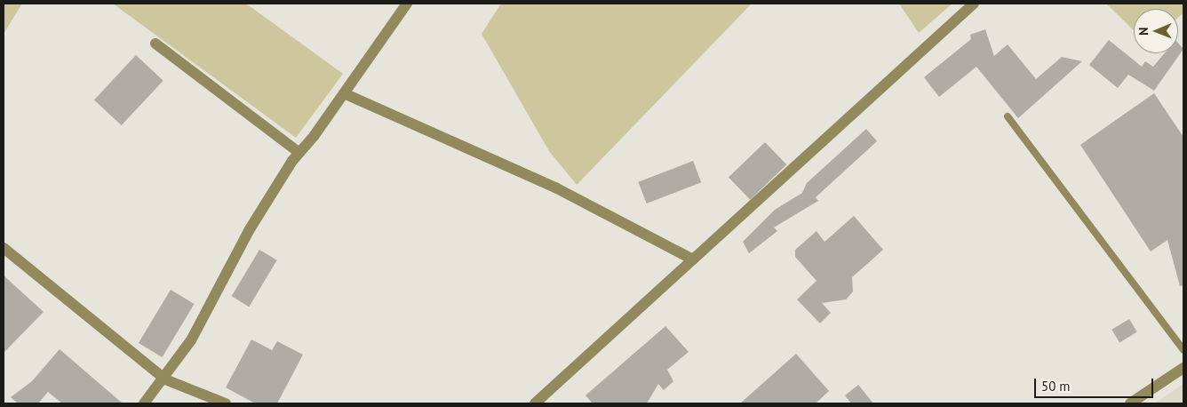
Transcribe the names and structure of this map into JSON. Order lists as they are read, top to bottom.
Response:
{
  "scale_bar": "50 m",
  "north": "left"
}
